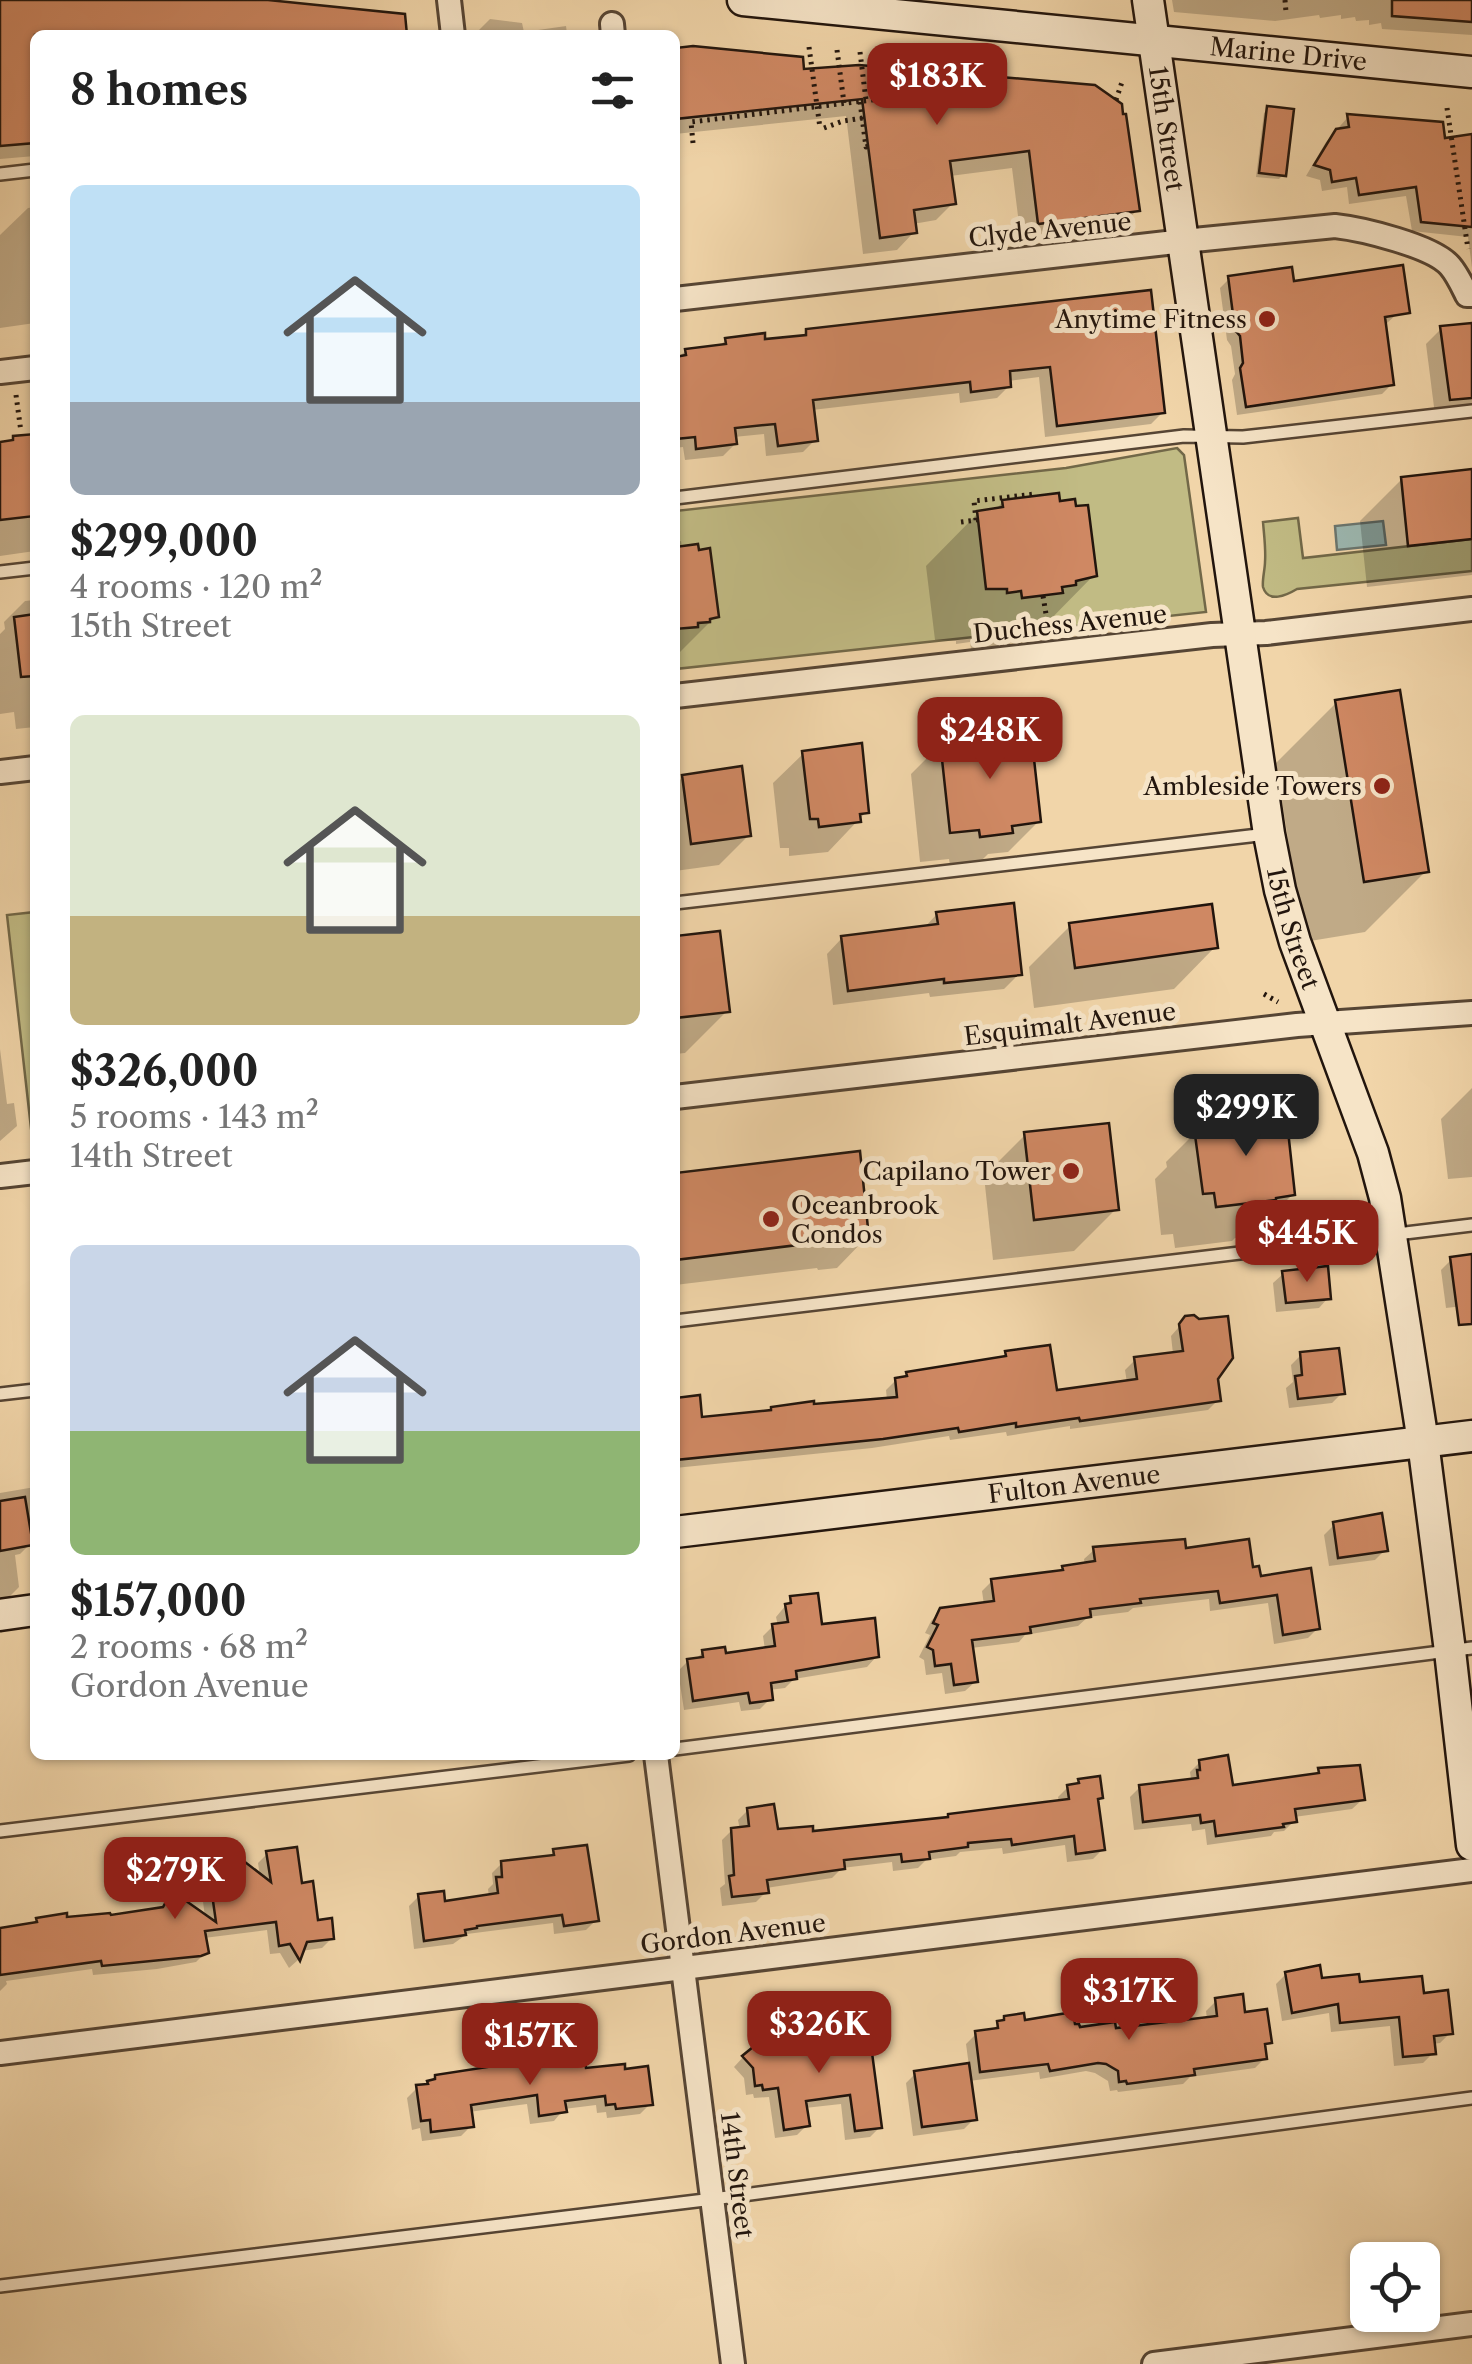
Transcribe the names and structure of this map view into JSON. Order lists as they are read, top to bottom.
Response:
{
  "streets": {
    "main road": ["Marine Drive", "15th Street", "Fulton Avenue"],
    "street": [
      "Clyde Avenue",
      "Duchess Avenue",
      "Esquimalt Avenue",
      "Gordon Avenue",
      "14th Street"
    ]
  },
  "crossings": [
    ["Marine Drive", "15th Street"],
    ["15th Street", "Clyde Avenue"],
    ["15th Street", "Duchess Avenue"],
    ["15th Street", "Esquimalt Avenue"],
    ["15th Street", "Fulton Avenue"],
    ["Gordon Avenue", "14th Street"]
  ],
  "places": [
    "Anytime Fitness",
    "Ambleside Towers",
    "Capilano Tower",
    "Oceanbrook Condos"
  ],
  "page": {
    "heading": "8 homes",
    "price": [
      "$183K",
      "$248K",
      "$299K",
      "$445K",
      "$279K",
      "$317K",
      "$326K",
      "$157K"
    ],
    "list": [
      {
        "name": "$299,000",
        "note": "4 rooms · 120 m² · 15th Street"
      },
      {
        "name": "$326,000",
        "note": "5 rooms · 143 m² · 14th Street"
      },
      {
        "name": "$157,000",
        "note": "2 rooms · 68 m² · Gordon Avenue"
      }
    ]
  }
}
